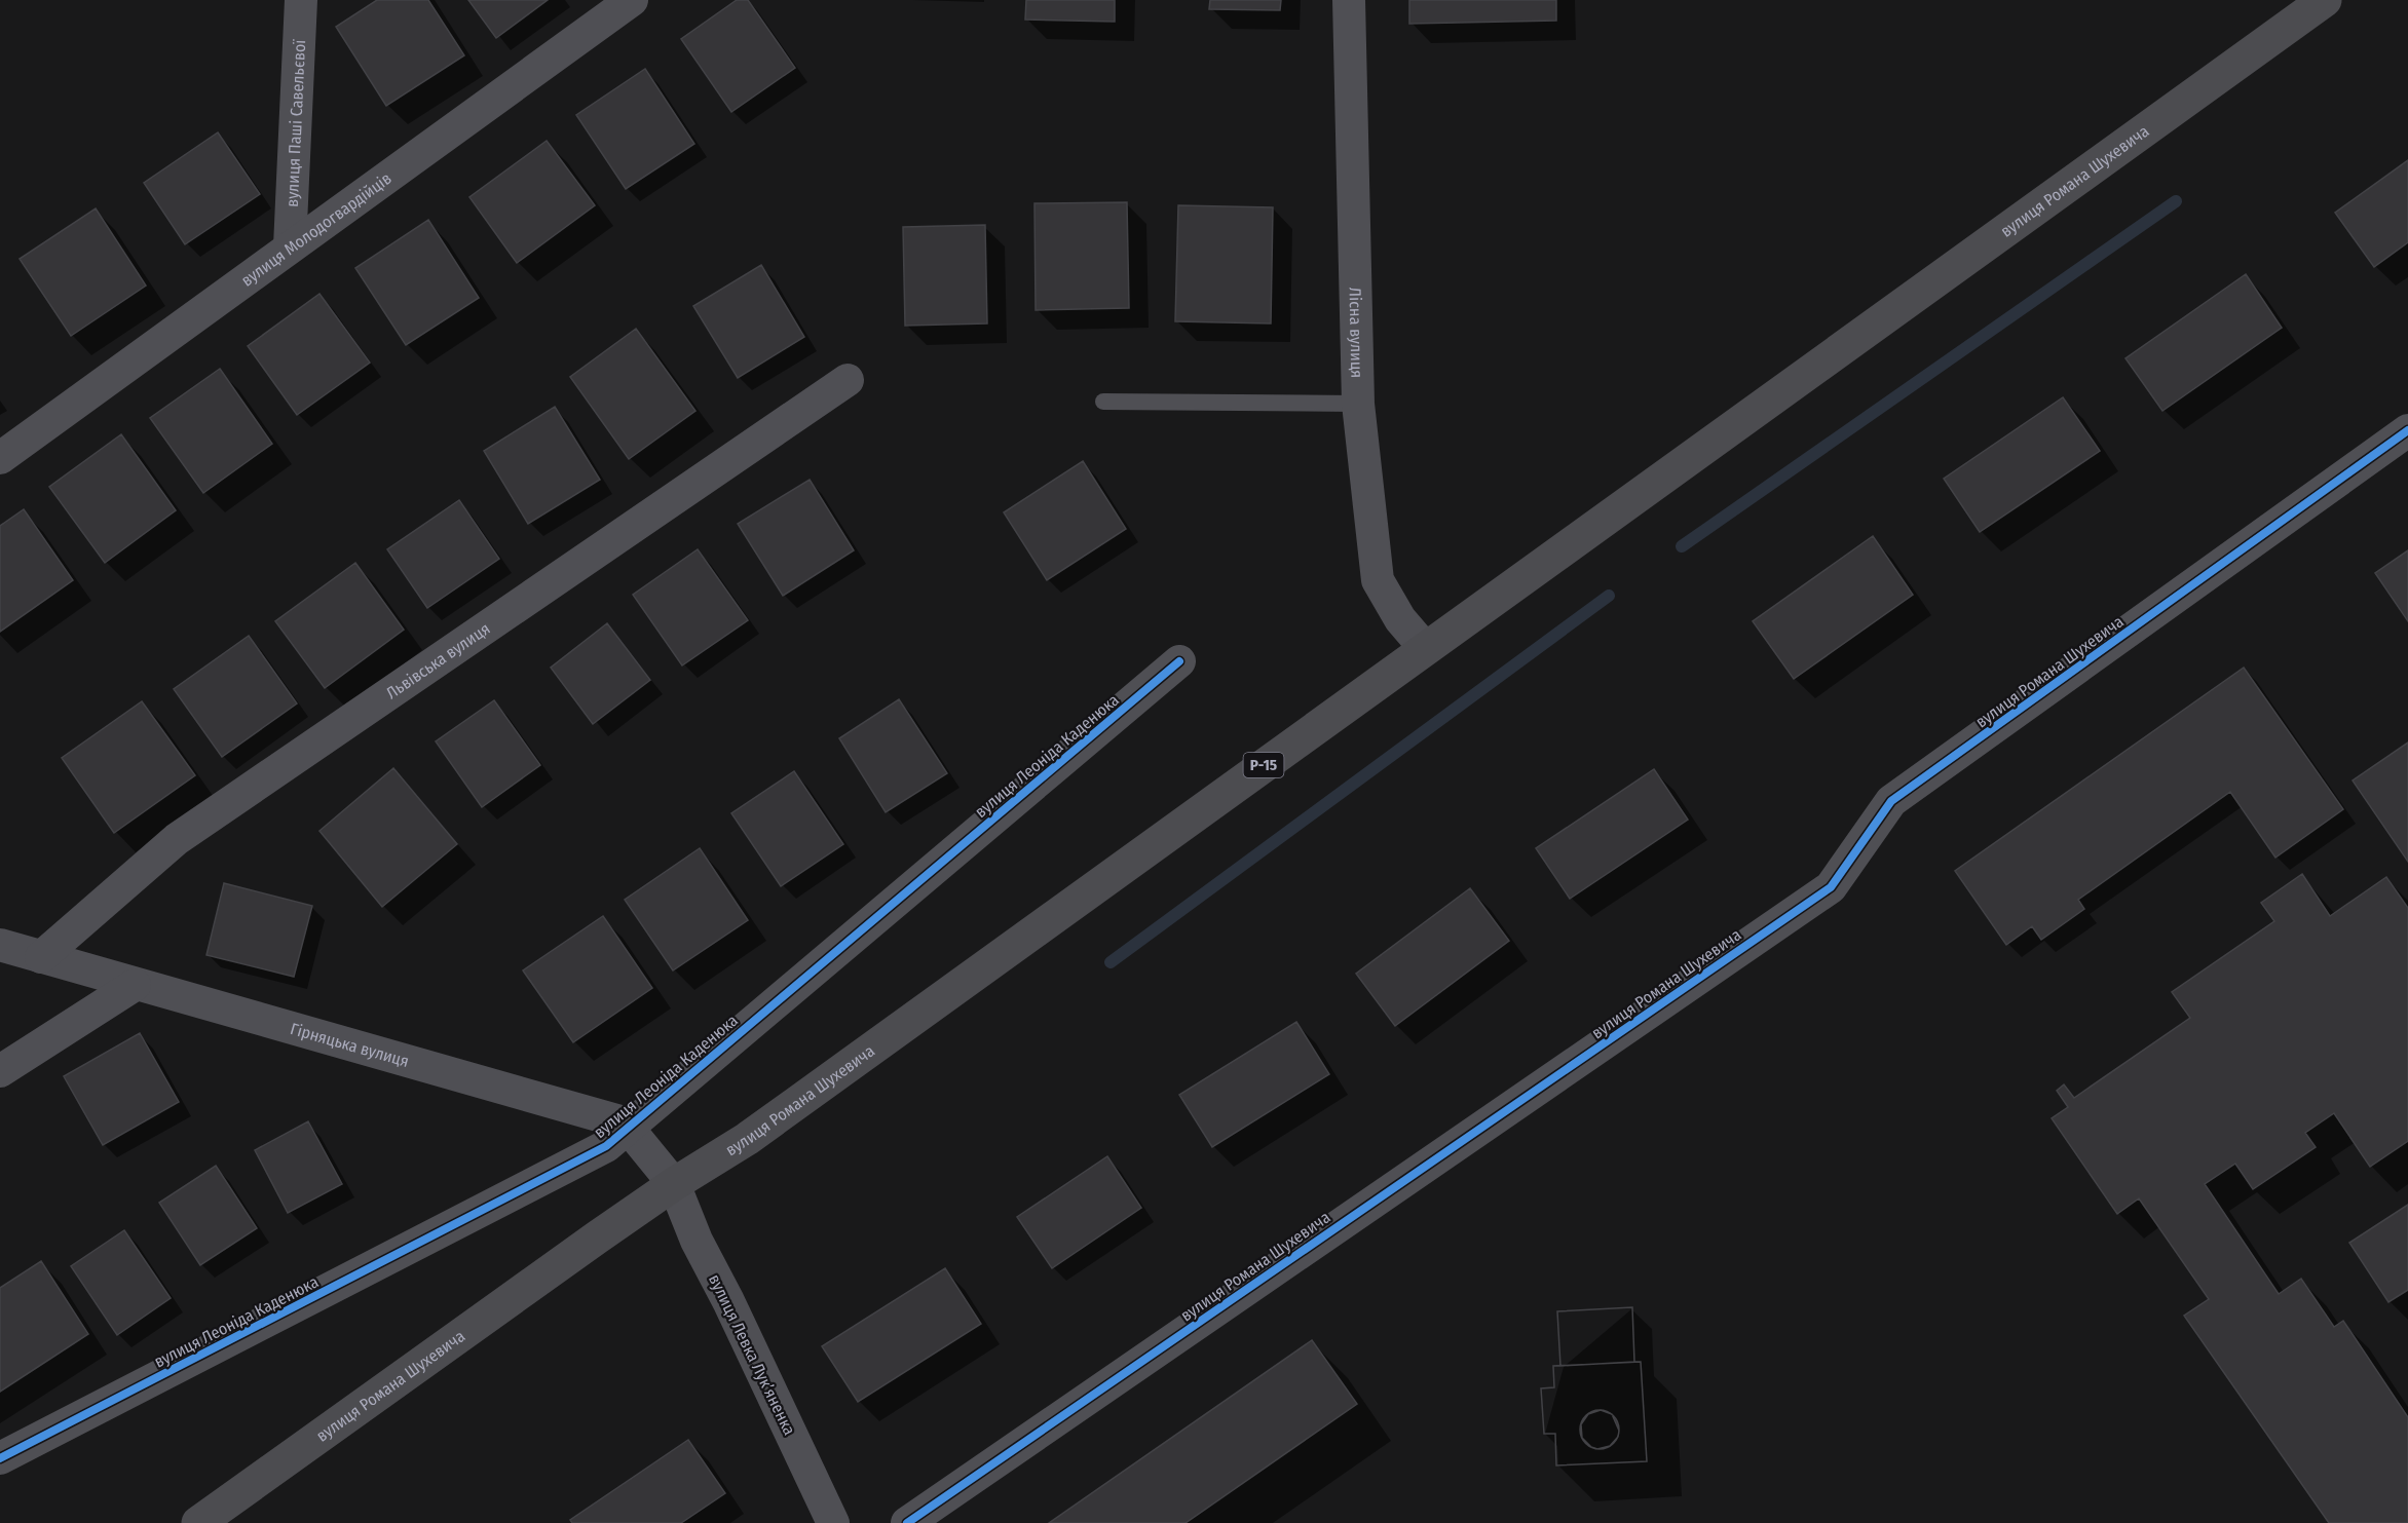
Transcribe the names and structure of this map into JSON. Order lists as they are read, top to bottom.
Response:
{
  "streets": {
    "main road": ["вулиця Романа Шухевича", "Р-15"],
    "street": [
      "вулиця Паші Савельєвої",
      "вулиця Молодогвардійців",
      "Лісна вулиця",
      "Львівська вулиця",
      "вулиця Леоніда Каденюка",
      "Гірняцька вулиця",
      "вулиця Левка Лукʼяненка"
    ]
  },
  "crossings": [
    ["вулиця Паші Савельєвої", "вулиця Молодогвардійців"],
    ["вулиця Романа Шухевича", "Лісна вулиця"],
    ["вулиця Романа Шухевича", "Гірняцька вулиця"],
    ["вулиця Романа Шухевича", "вулиця Левка Лукʼяненка"],
    ["Львівська вулиця", "Гірняцька вулиця"],
    ["вулиця Леоніда Каденюка", "Гірняцька вулиця"],
    ["Гірняцька вулиця", "вулиця Левка Лукʼяненка"]
  ]
}
